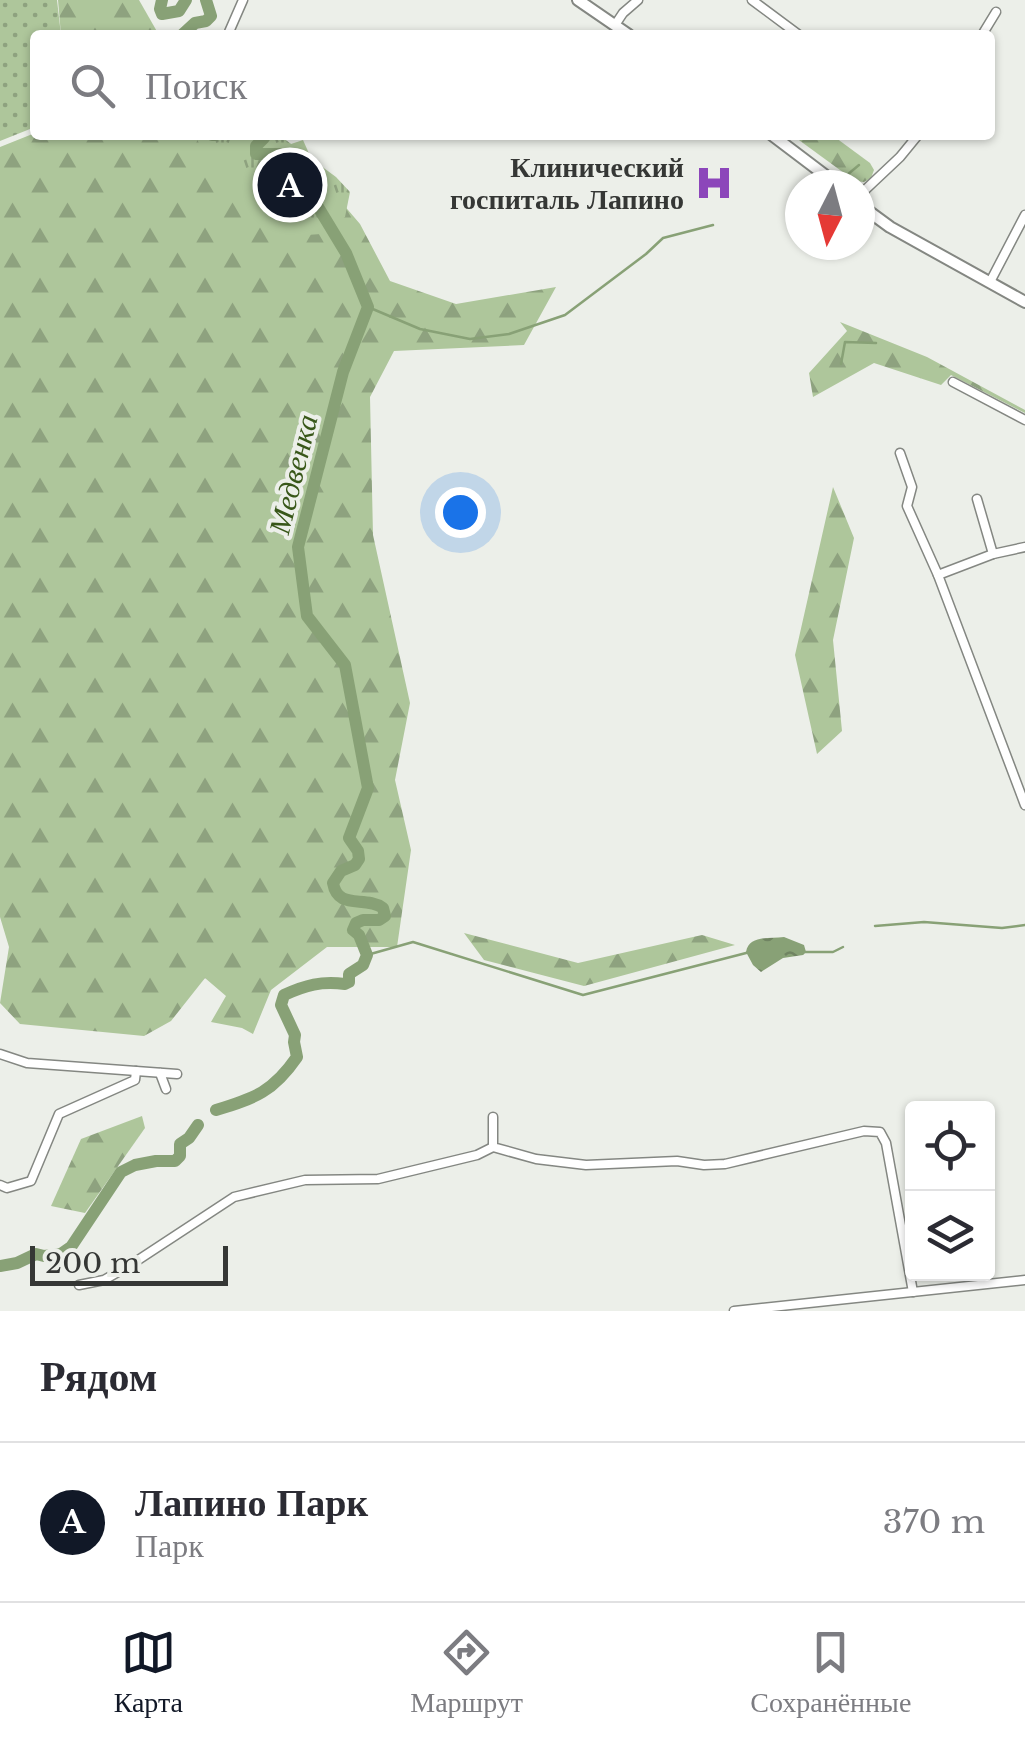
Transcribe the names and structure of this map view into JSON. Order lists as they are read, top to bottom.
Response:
{
  "water": ["Медвенка"],
  "places": {
    "hospital": ["Клинический госпиталь Лапино"]
  },
  "scale_bar": "200 m",
  "north": "bottom",
  "page": {
    "search": "Поиск",
    "pins": "A",
    "scale": "200 m",
    "heading": "Рядом",
    "list": [
      {
        "mark": "A",
        "name": "Лапино Парк",
        "note": "Парк",
        "value": "370 m"
      }
    ],
    "nav": ["Карта", "Маршрут", "Сохранённые"]
  }
}
